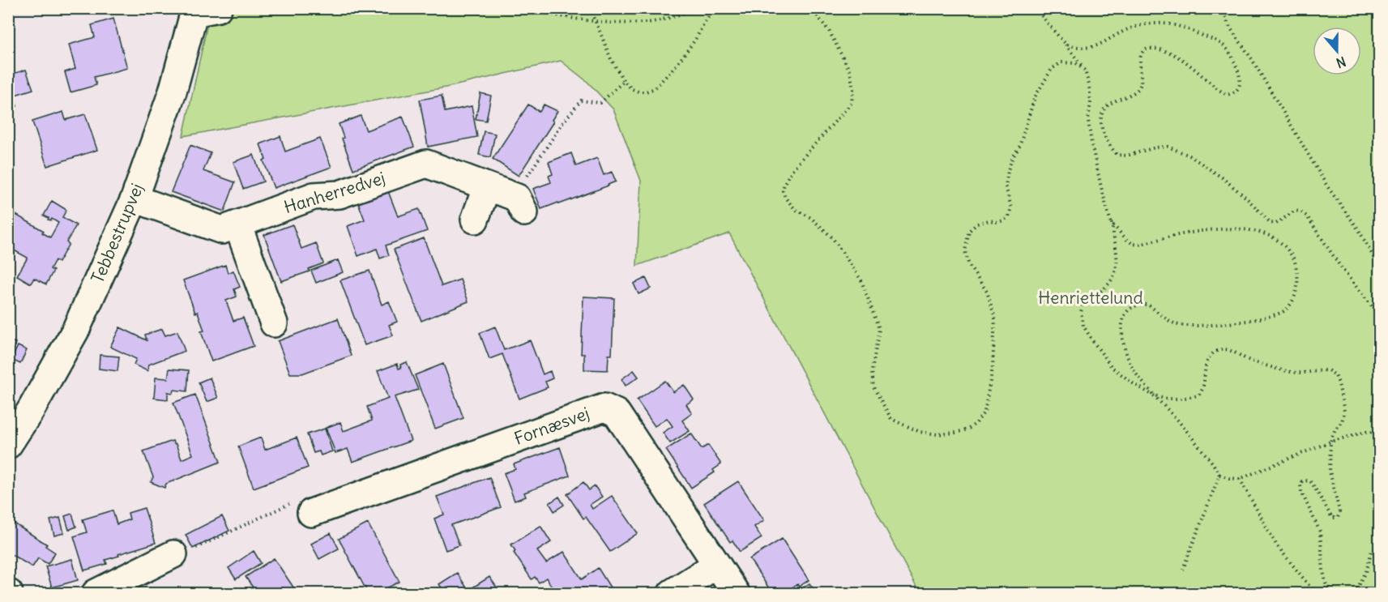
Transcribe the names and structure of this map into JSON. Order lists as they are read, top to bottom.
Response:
{
  "streets": {
    "street": ["Hanherredvej", "Tebbestrupvej", "Fornæsvej"]
  },
  "crossings": [
    ["Hanherredvej", "Tebbestrupvej"]
  ],
  "parks": ["Henriettelund"],
  "north": "bottom"
}
